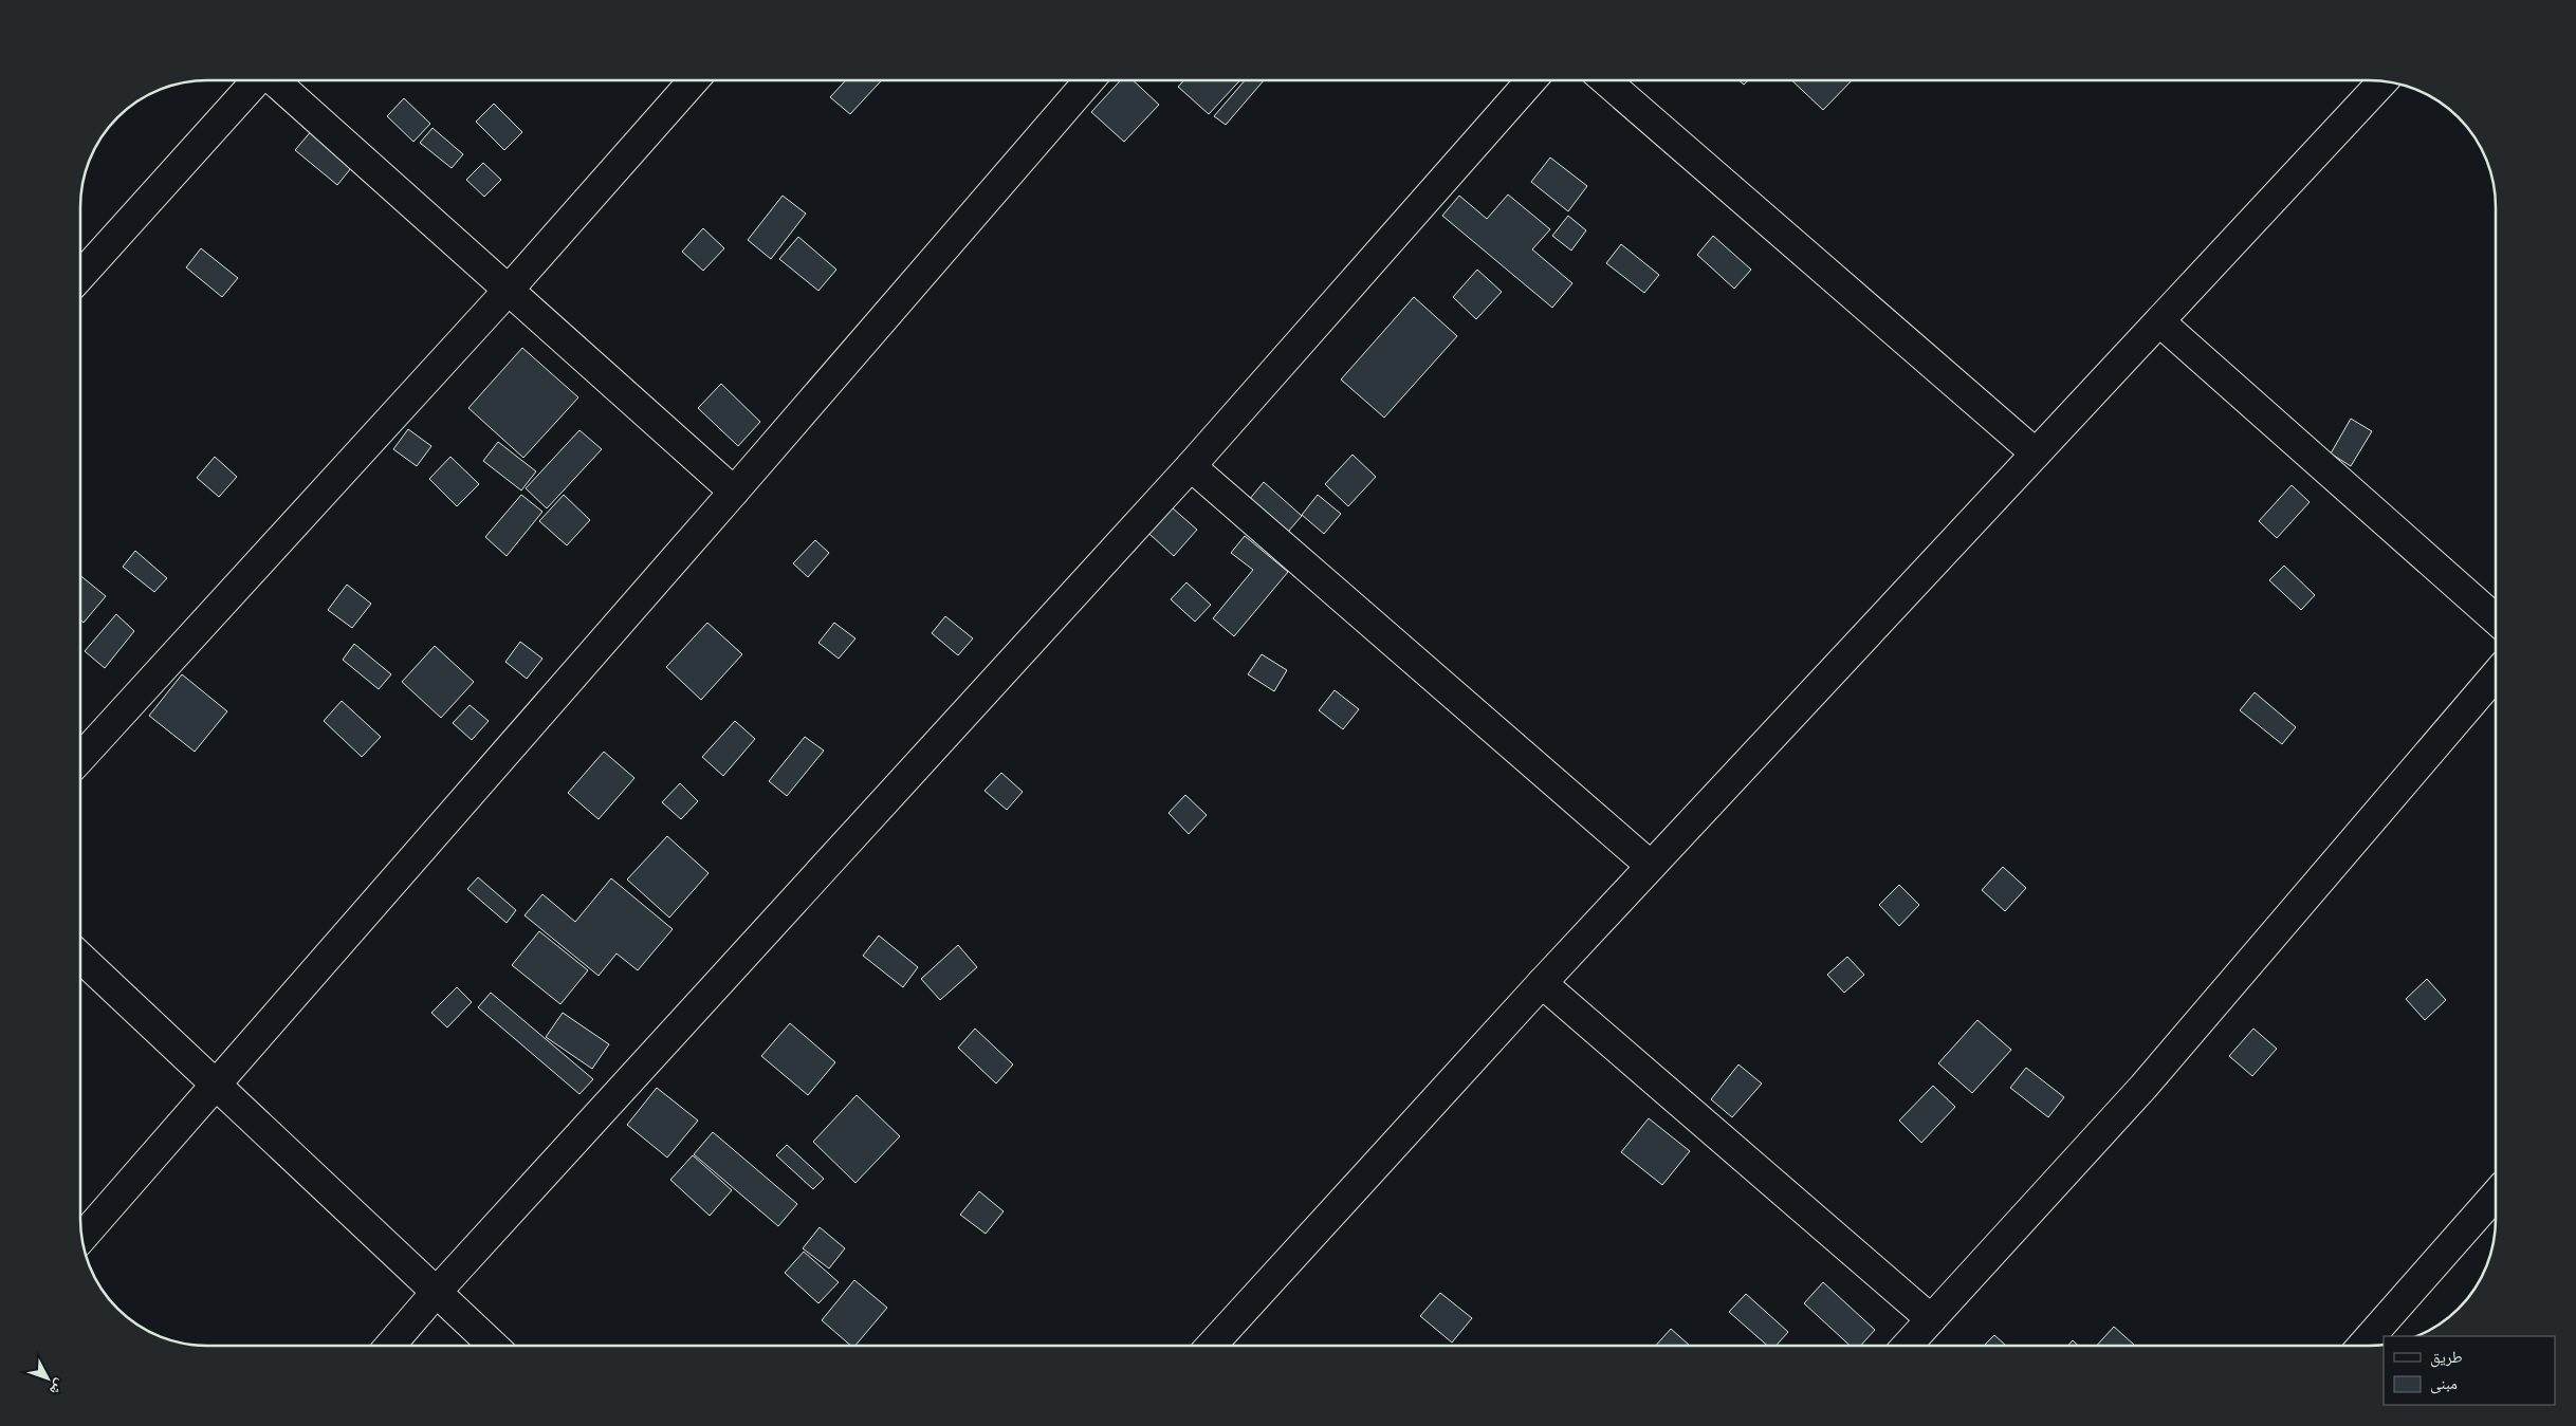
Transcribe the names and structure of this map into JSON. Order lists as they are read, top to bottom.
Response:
{
  "legend": ["طريق", "مبنى"],
  "north": "bottom right"
}
